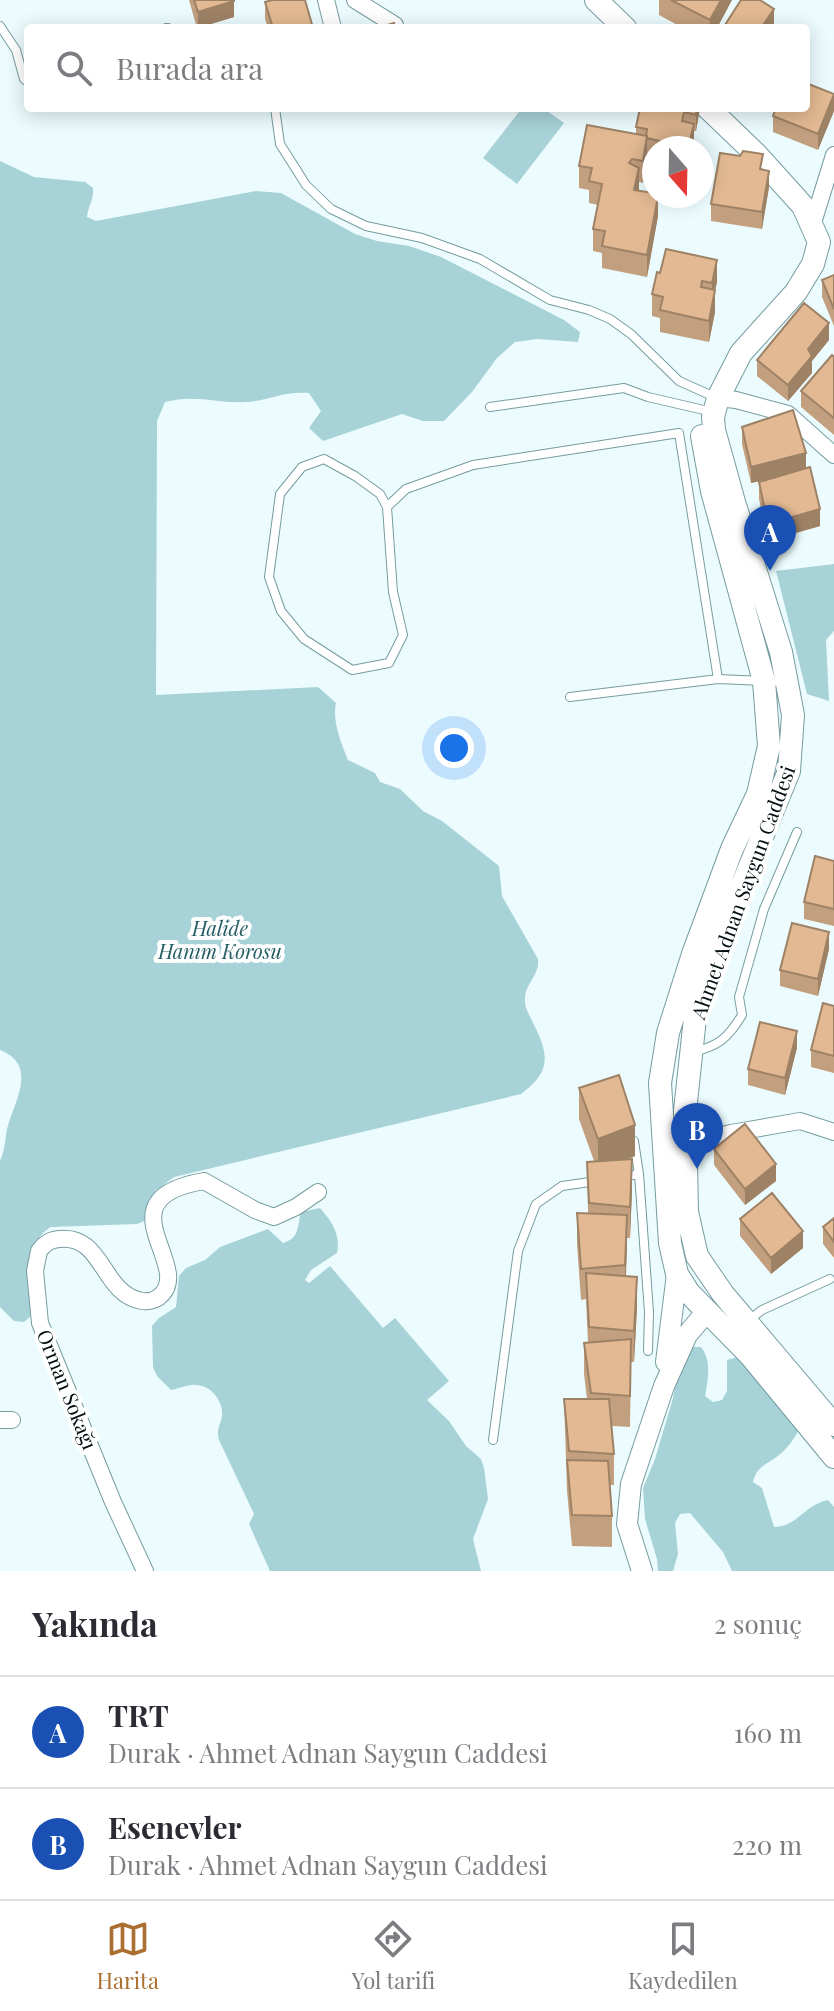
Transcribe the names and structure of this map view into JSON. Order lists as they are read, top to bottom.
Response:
{
  "streets": {
    "main road": ["Ahmet Adnan Saygun Caddesi"],
    "street": ["Orman Sokağı"]
  },
  "parks": ["Halide Hanım Korosu"],
  "north": "bottom",
  "page": {
    "search": "Burada ara",
    "pins": ["A", "B"],
    "heading": ["Yakında", "2 sonuç"],
    "list": [
      {
        "mark": "A",
        "name": "TRT",
        "note": "Durak · Ahmet Adnan Saygun Caddesi",
        "value": "160 m"
      },
      {
        "mark": "B",
        "name": "Esenevler",
        "note": "Durak · Ahmet Adnan Saygun Caddesi",
        "value": "220 m"
      }
    ],
    "nav": ["Harita", "Yol tarifi", "Kaydedilen"]
  }
}
